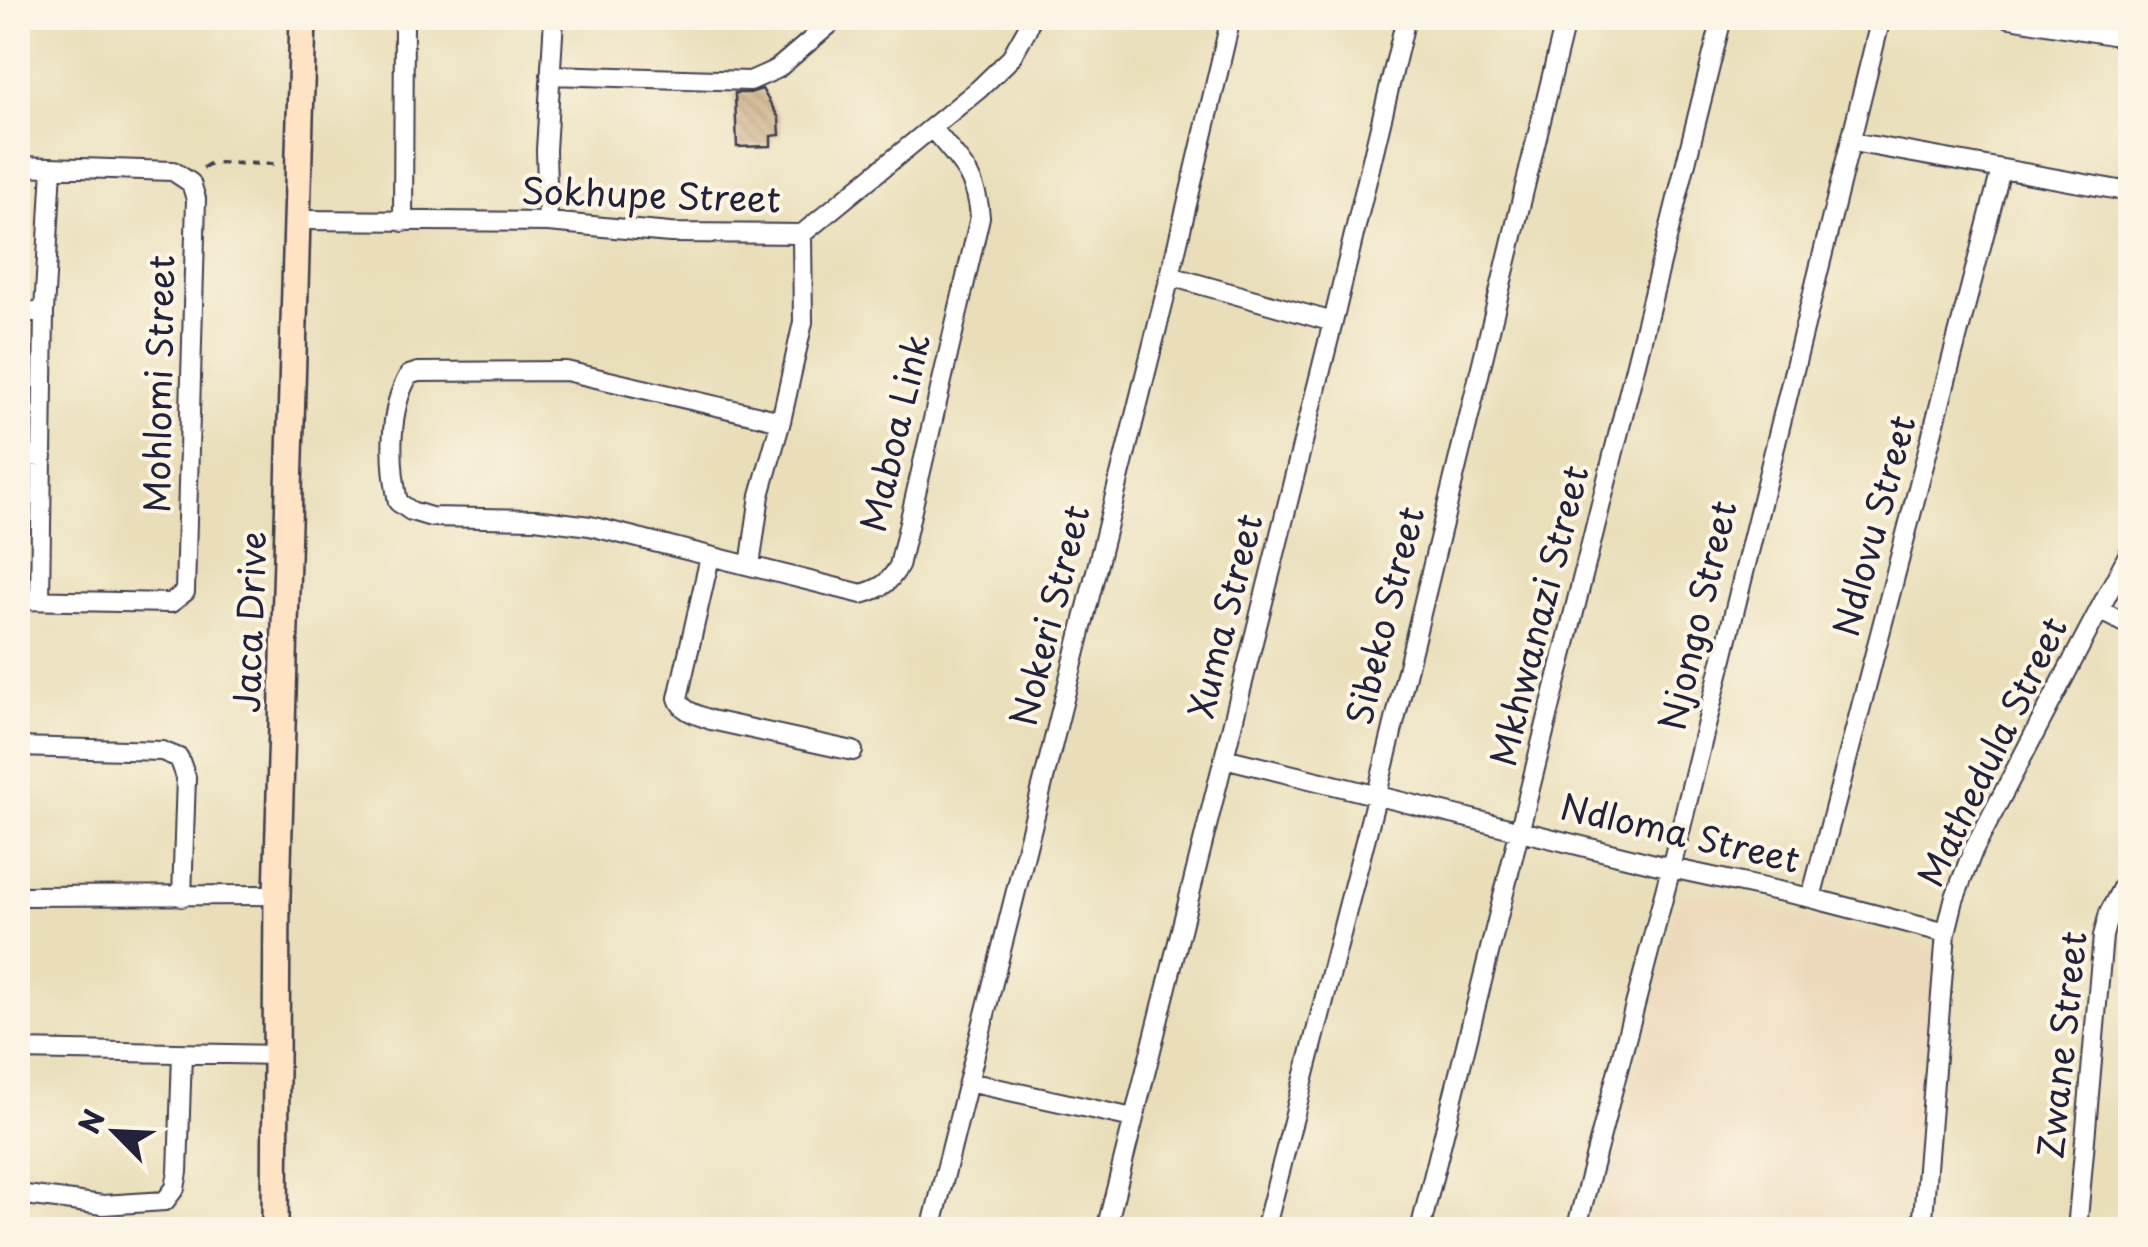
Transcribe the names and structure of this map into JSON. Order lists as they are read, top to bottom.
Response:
{
  "streets": {
    "street": [
      "Sokhupe Street",
      "Mohlomi Street",
      "Maboa Link",
      "Ndlovu Street",
      "Nokeri Street",
      "Xuma Street",
      "Sibeko Street",
      "Mkhwanazi Street",
      "Njongo Street",
      "Jaca Drive",
      "Mathedula Street",
      "Ndloma Street",
      "Zwane Street"
    ]
  },
  "crossings": [
    ["Sokhupe Street", "Maboa Link"],
    ["Sokhupe Street", "Jaca Drive"],
    ["Ndlovu Street", "Ndloma Street"],
    ["Xuma Street", "Ndloma Street"],
    ["Sibeko Street", "Ndloma Street"],
    ["Mkhwanazi Street", "Ndloma Street"],
    ["Njongo Street", "Ndloma Street"],
    ["Mathedula Street", "Ndloma Street"]
  ],
  "north": "top left"
}
